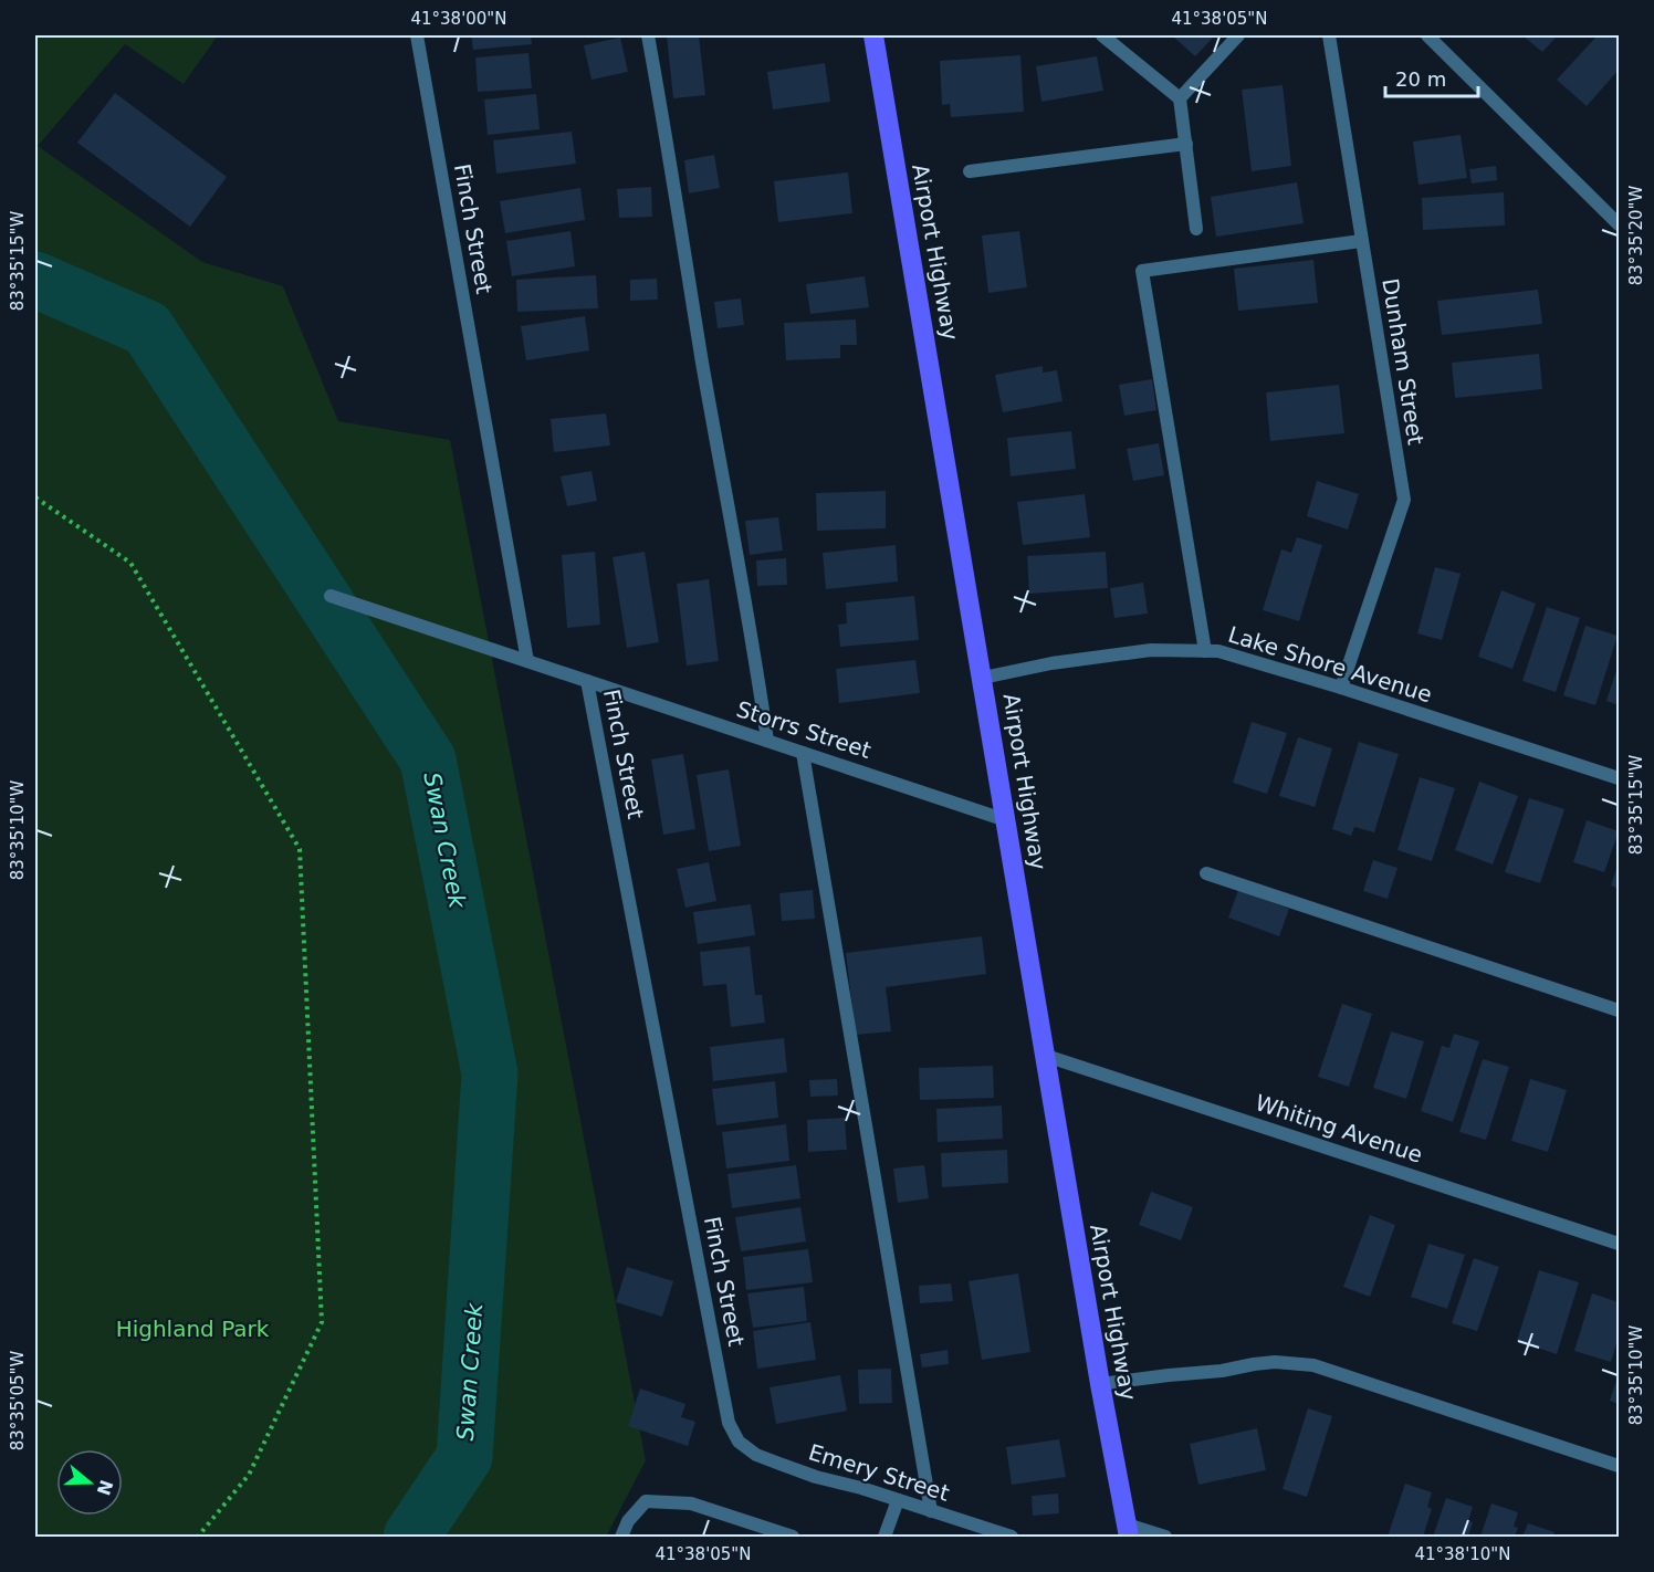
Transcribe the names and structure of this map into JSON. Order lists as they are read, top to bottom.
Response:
{
  "streets": {
    "main road": ["Airport Highway"],
    "street": [
      "Finch Street",
      "Dunham Street",
      "Lake Shore Avenue",
      "Storrs Street",
      "Whiting Avenue",
      "Emery Street"
    ]
  },
  "crossings": [
    ["Finch Street", "Storrs Street"],
    ["Finch Street", "Emery Street"],
    ["Airport Highway", "Lake Shore Avenue"],
    ["Airport Highway", "Storrs Street"],
    ["Airport Highway", "Whiting Avenue"],
    ["Dunham Street", "Lake Shore Avenue"]
  ],
  "water": ["Swan Creek"],
  "parks": ["Highland Park"],
  "scale_bar": "20 m",
  "north": "right",
  "coordinates": [
    "41°38'00\"N",
    "41°38'05\"N",
    "83°35'20\"W",
    "83°35'15\"W",
    "83°35'10\"W",
    "83°35'05\"W",
    "41°38'10\"N"
  ]
}
